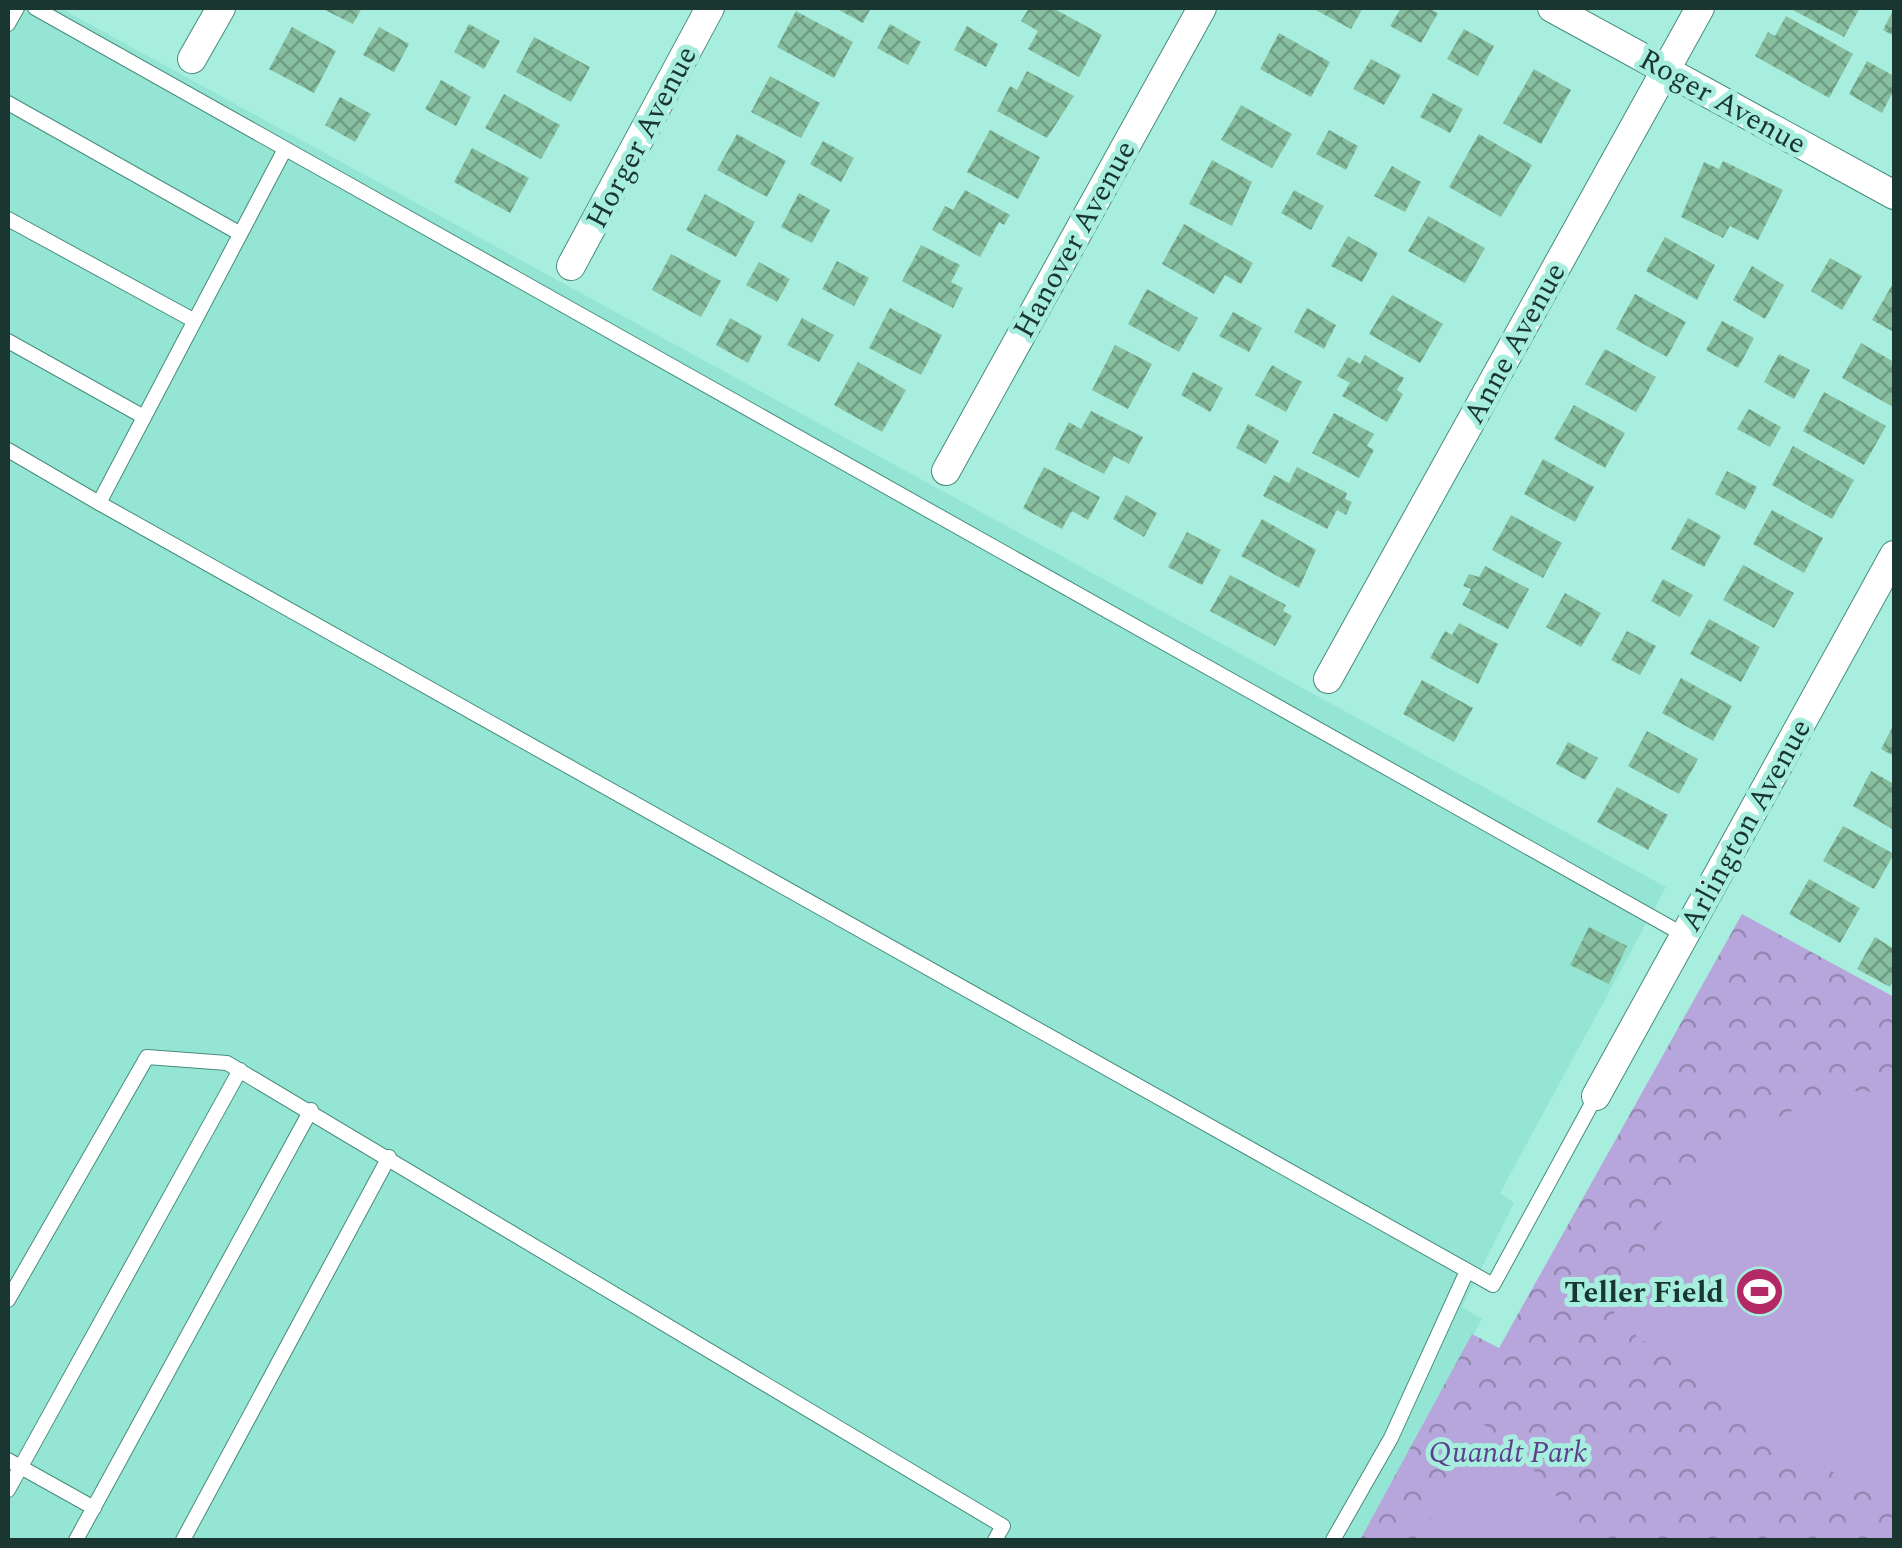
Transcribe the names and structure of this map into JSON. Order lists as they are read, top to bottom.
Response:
{
  "streets": {
    "street": [
      "Roger Avenue",
      "Horger Avenue",
      "Hanover Avenue",
      "Anne Avenue",
      "Arlington Avenue"
    ]
  },
  "crossings": [
    ["Roger Avenue", "Anne Avenue"]
  ],
  "parks": ["Quandt Park"],
  "places": {
    "sports": ["Teller Field"]
  }
}
